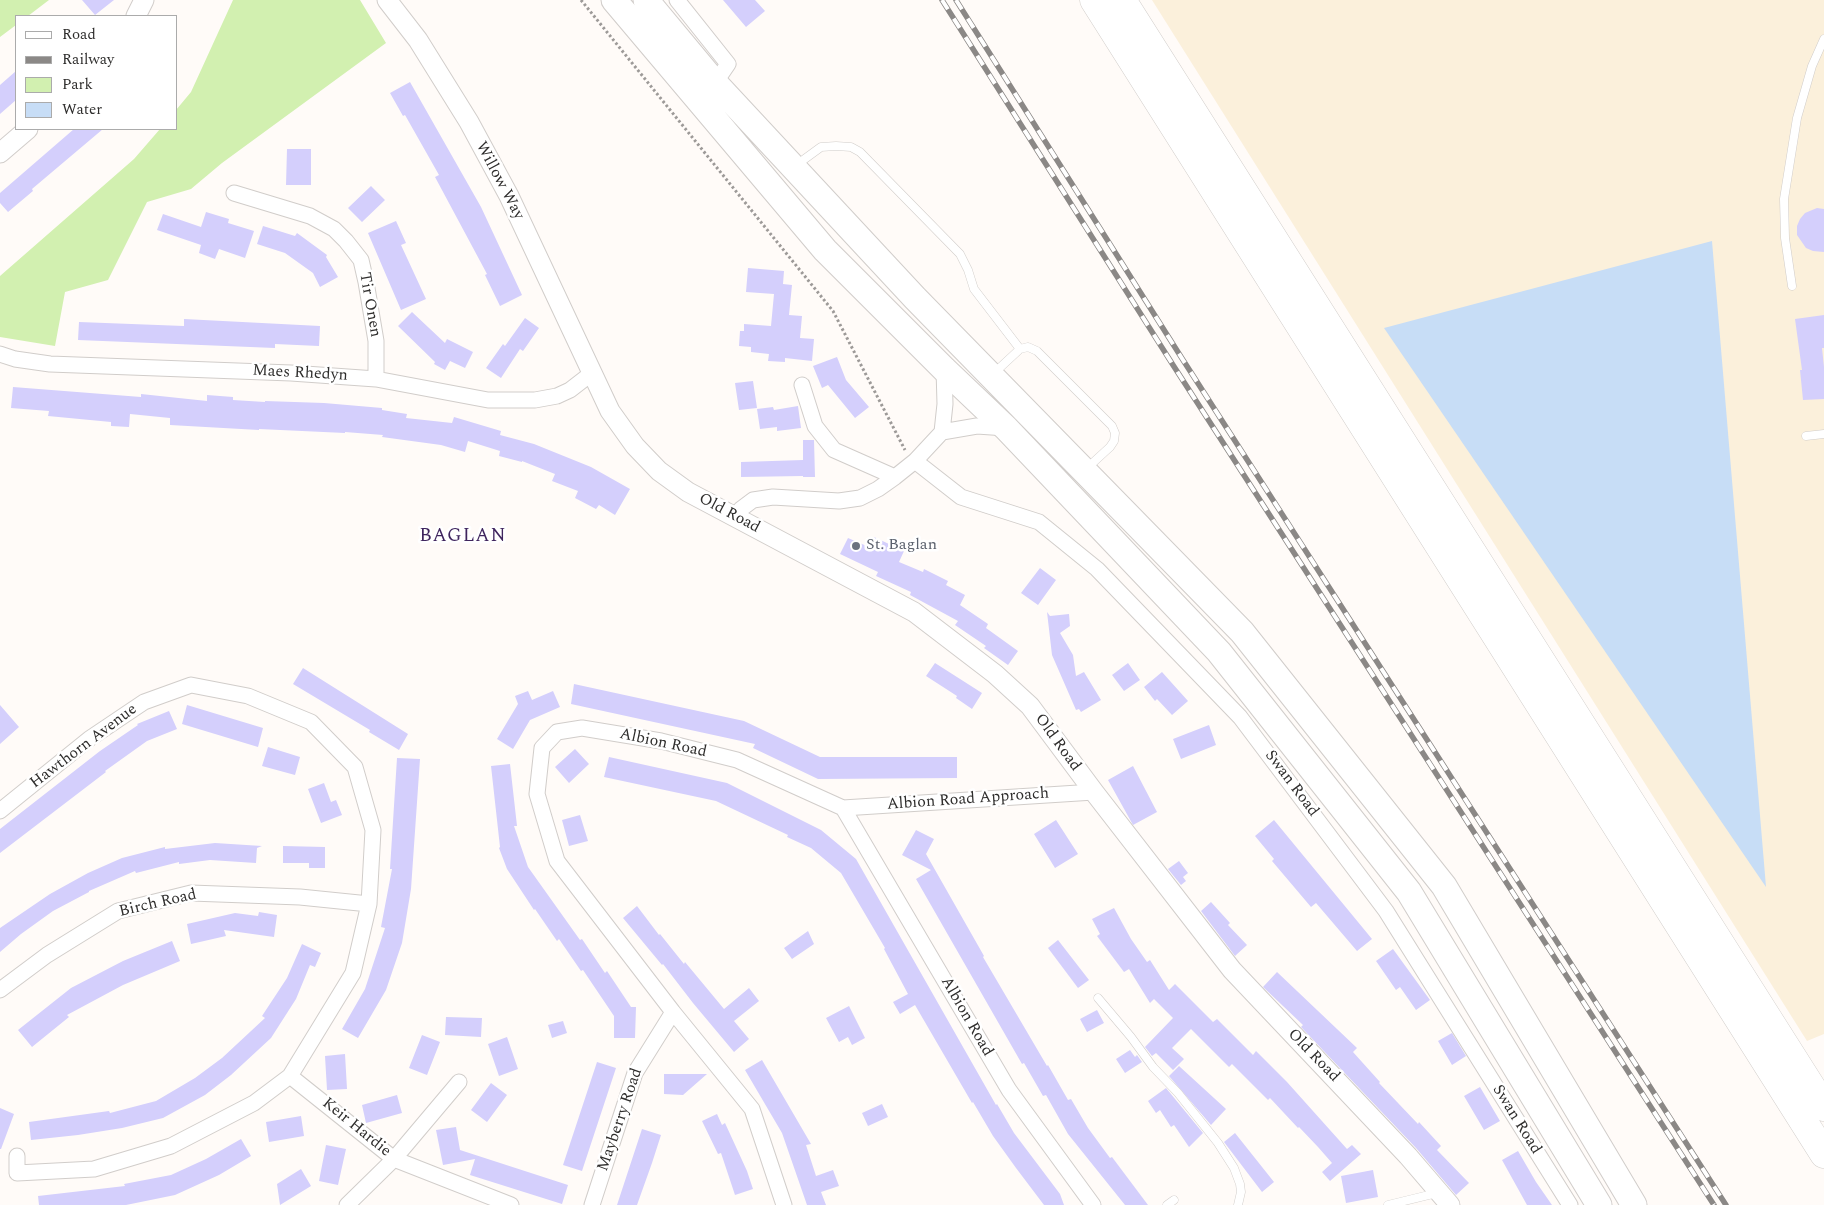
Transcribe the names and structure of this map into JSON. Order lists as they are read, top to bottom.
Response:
{
  "streets": {
    "street": [
      "Willow Way",
      "Tir Onen",
      "Maes Rhedyn",
      "Old Road",
      "Albion Road",
      "Hawthorn Avenue",
      "Swan Road",
      "Albion Road Approach",
      "Birch Road",
      "Mayberry Road",
      "Keir Hardie"
    ]
  },
  "crossings": [
    ["Willow Way", "Maes Rhedyn"],
    ["Willow Way", "Old Road"],
    ["Tir Onen", "Maes Rhedyn"],
    ["Maes Rhedyn", "Old Road"],
    ["Old Road", "Albion Road Approach"],
    ["Albion Road", "Albion Road Approach"],
    ["Albion Road", "Mayberry Road"],
    ["Hawthorn Avenue", "Birch Road"],
    ["Hawthorn Avenue", "Keir Hardie"]
  ],
  "districts": ["BAGLAN"],
  "places": ["St. Baglan"],
  "legend": [
    "Road",
    "Railway",
    "Park",
    "Water"
  ]
}
